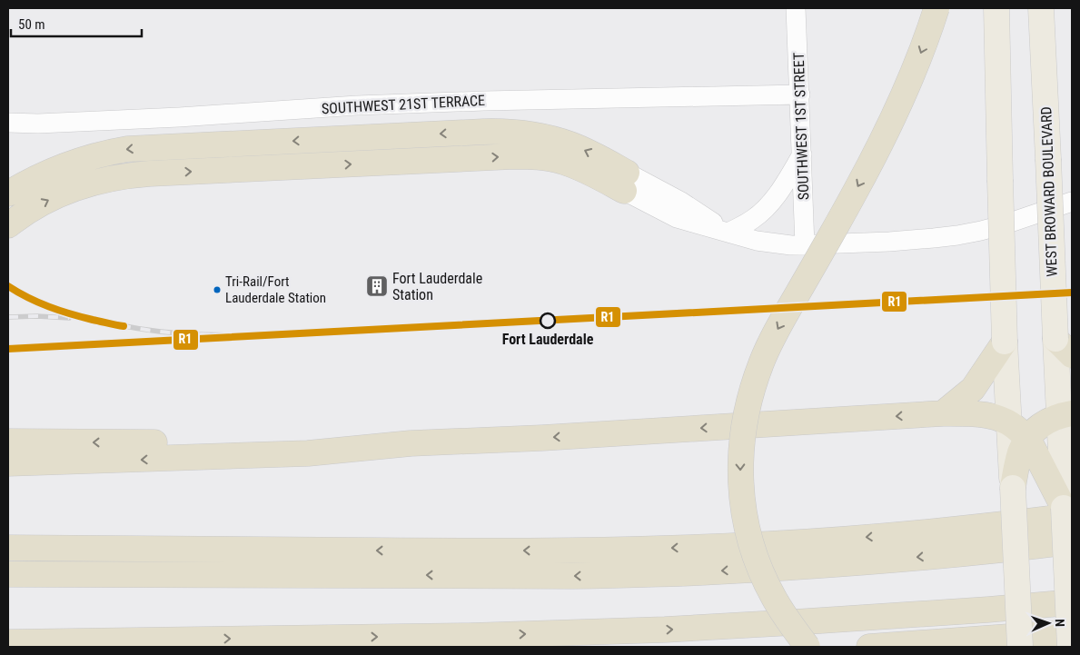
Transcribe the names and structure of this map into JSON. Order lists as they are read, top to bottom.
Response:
{
  "streets": {
    "main road": ["WEST BROWARD BOULEVARD"],
    "street": ["SOUTHWEST 21ST TERRACE", "SOUTHWEST 1ST STREET"]
  },
  "crossings": [
    ["SOUTHWEST 21ST TERRACE", "SOUTHWEST 1ST STREET"]
  ],
  "places": {
    "building": ["Fort Lauderdale Station"],
    "other": ["Tri-Rail/Fort Lauderdale Station", "Fort Lauderdale"]
  },
  "lines": ["transit line R1"],
  "scale_bar": "50 m",
  "north": "right"
}
